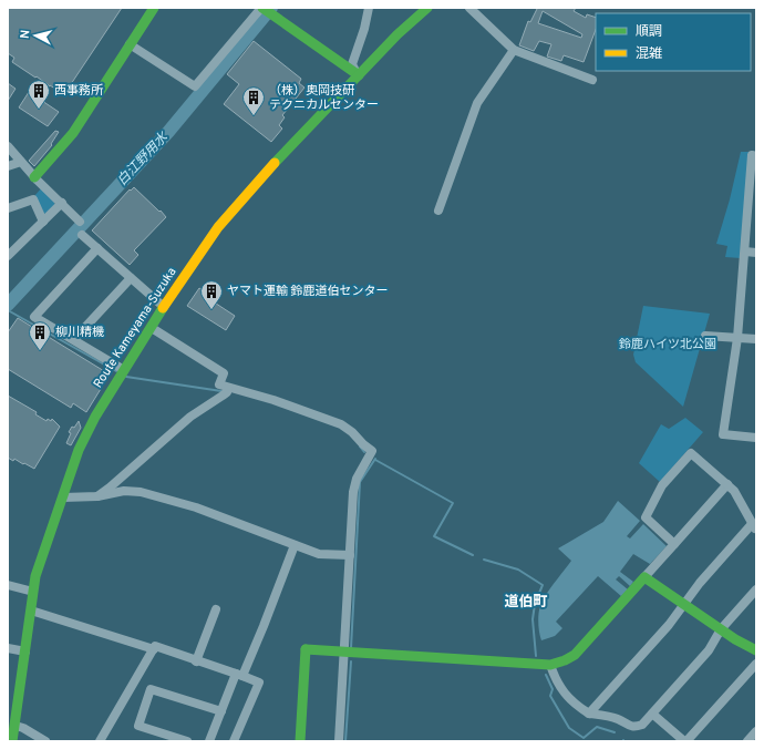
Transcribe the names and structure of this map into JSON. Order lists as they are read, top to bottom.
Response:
{
  "streets": {
    "main road": ["Route Kameyama-Suzuka"]
  },
  "districts": ["道伯町"],
  "water": ["白江野用水"],
  "parks": ["鈴鹿ハイツ北公園"],
  "places": {
    "building": [
      "西事務所",
      "（株）奥岡技研 テクニカルセンター",
      "ヤマト運輸 鈴鹿道伯センター",
      "柳川精機"
    ]
  },
  "legend": ["順調", "混雑"],
  "north": "left"
}
